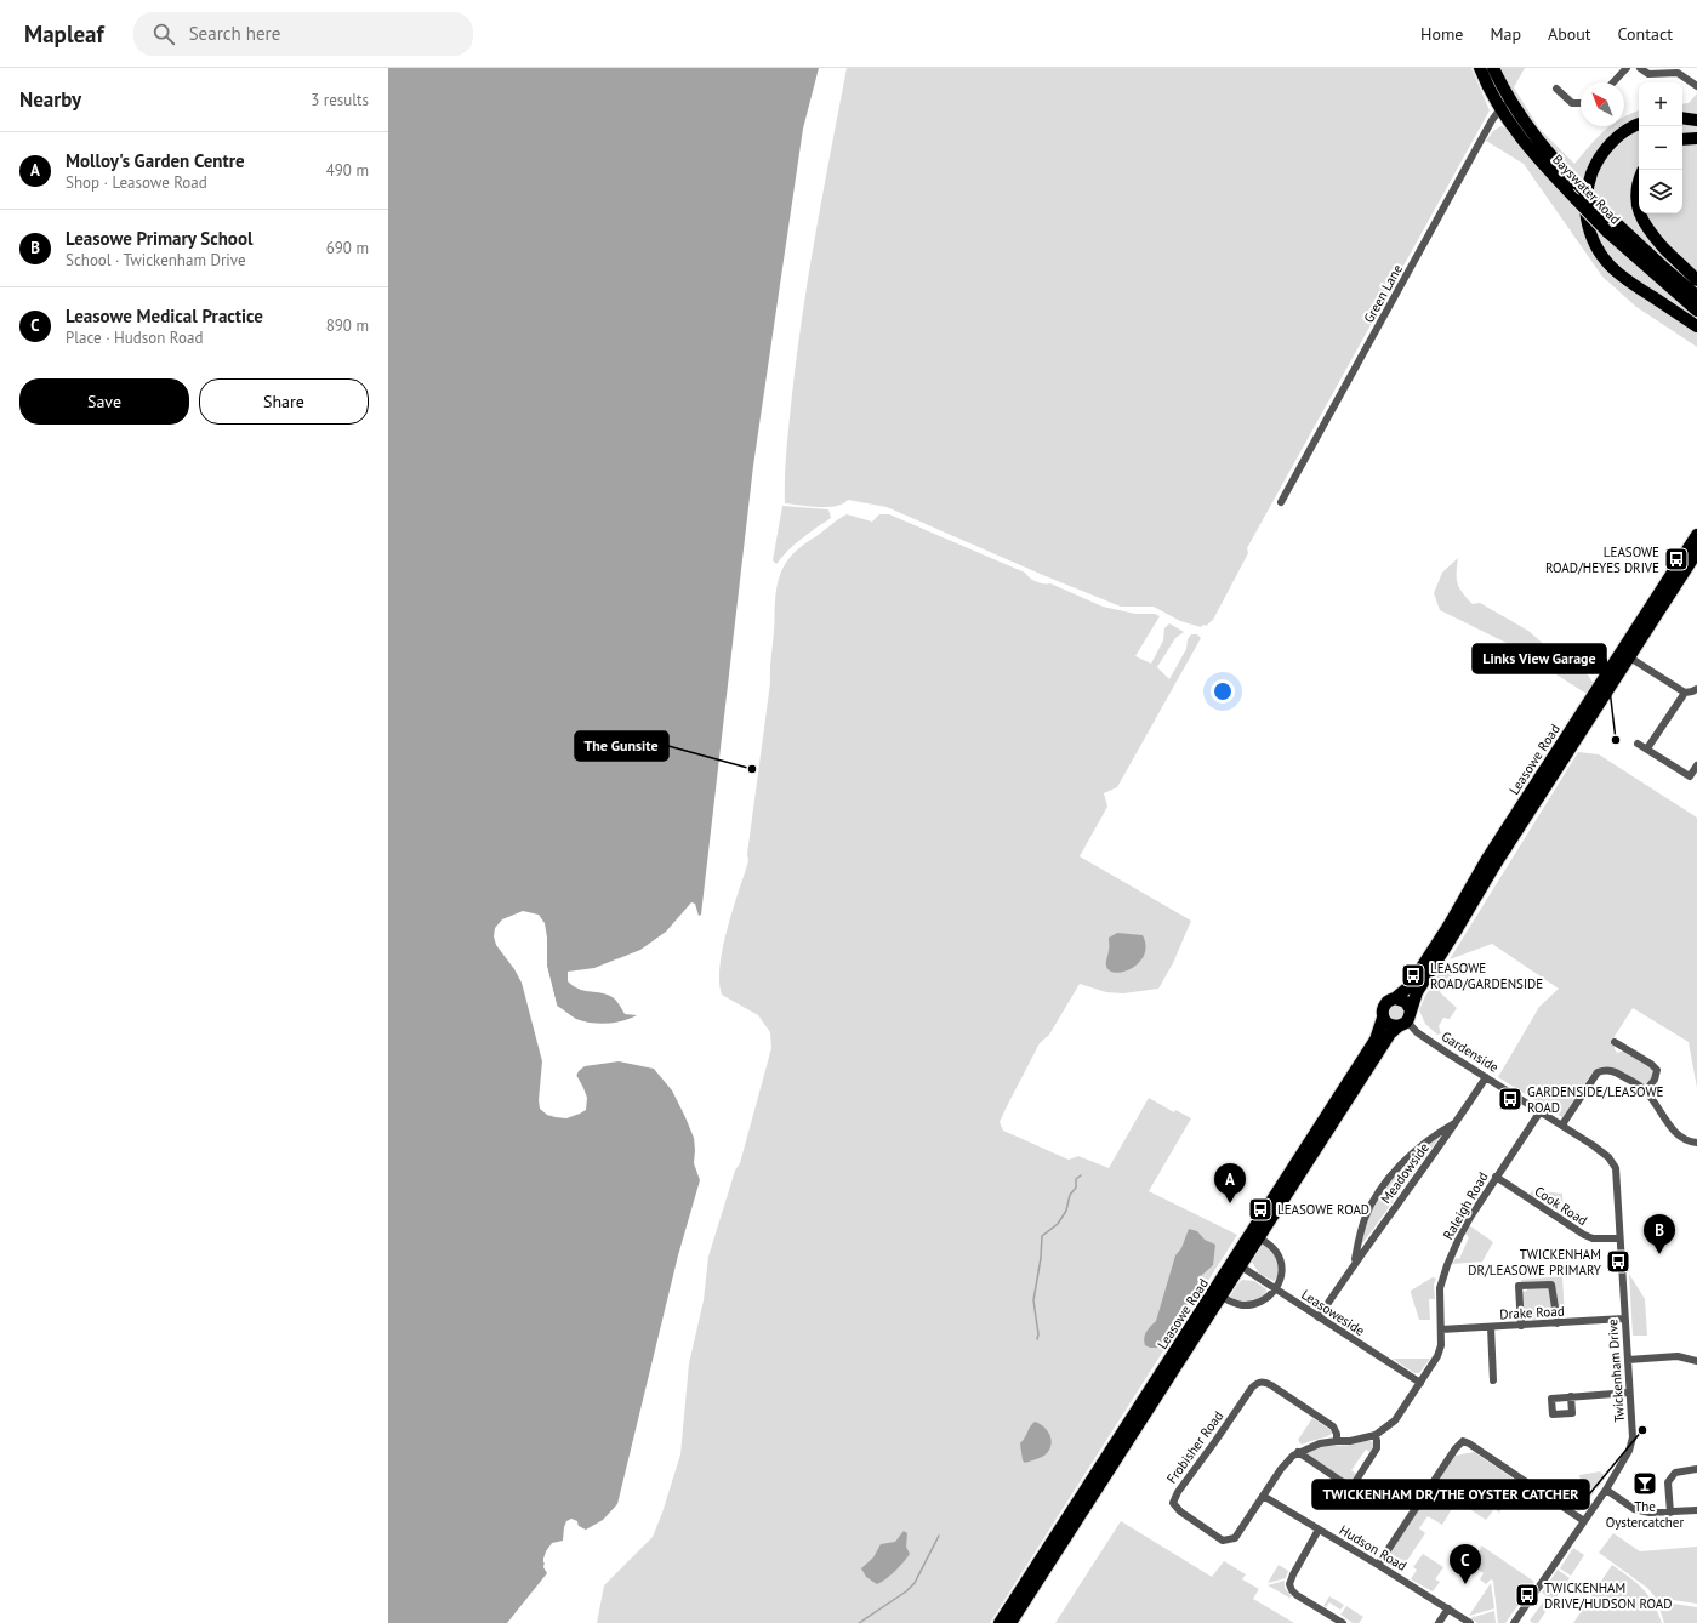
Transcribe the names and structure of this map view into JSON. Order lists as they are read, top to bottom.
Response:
{
  "streets": {
    "main road": ["Bayswater Road", "Leasowe Road"],
    "street": [
      "Green Lane",
      "Gardenside",
      "Meadowside",
      "Raleigh Road",
      "Cook Road",
      "Leasoweside",
      "Drake Road",
      "Twickenham Drive",
      "Frobisher Road",
      "Hudson Road"
    ]
  },
  "crossings": [
    ["Bayswater Road", "Green Lane"],
    ["Leasowe Road", "Gardenside"],
    ["Leasowe Road", "Leasoweside"],
    ["Gardenside", "Meadowside"],
    ["Gardenside", "Raleigh Road"],
    ["Gardenside", "Twickenham Drive"],
    ["Meadowside", "Leasoweside"],
    ["Raleigh Road", "Cook Road"],
    ["Raleigh Road", "Leasoweside"],
    ["Raleigh Road", "Drake Road"],
    ["Raleigh Road", "Frobisher Road"],
    ["Cook Road", "Twickenham Drive"],
    ["Drake Road", "Twickenham Drive"],
    ["Frobisher Road", "Hudson Road"]
  ],
  "places": {
    "bus stop": [
      "LEASOWE ROAD/HEYES DRIVE",
      "LEASOWE ROAD/GARDENSIDE",
      "GARDENSIDE/LEASOWE ROAD",
      "LEASOWE ROAD",
      "TWICKENHAM DR/LEASOWE PRIMARY",
      "TWICKENHAM DRIVE/HUDSON ROAD"
    ],
    "other": ["Links View Garage", "The Gunsite", "TWICKENHAM DR/THE OYSTER CATCHER"],
    "bar": ["The Oystercatcher"]
  },
  "north": "top left",
  "page": {
    "header": "Mapleaf",
    "search": "Search here",
    "nav": [
      "Home",
      "Map",
      "About",
      "Contact"
    ],
    "heading": ["Nearby", "3 results"],
    "map_buttons": ["+", "−"],
    "list": [
      {
        "mark": "A",
        "name": "Molloy's Garden Centre",
        "note": "Shop · Leasowe Road",
        "value": "490 m"
      },
      {
        "mark": "B",
        "name": "Leasowe Primary School",
        "note": "School · Twickenham Drive",
        "value": "690 m"
      },
      {
        "mark": "C",
        "name": "Leasowe Medical Practice",
        "note": "Place · Hudson Road",
        "value": "890 m"
      }
    ],
    "buttons": ["Save", "Share"],
    "pins": ["A", "B", "C"]
  }
}
